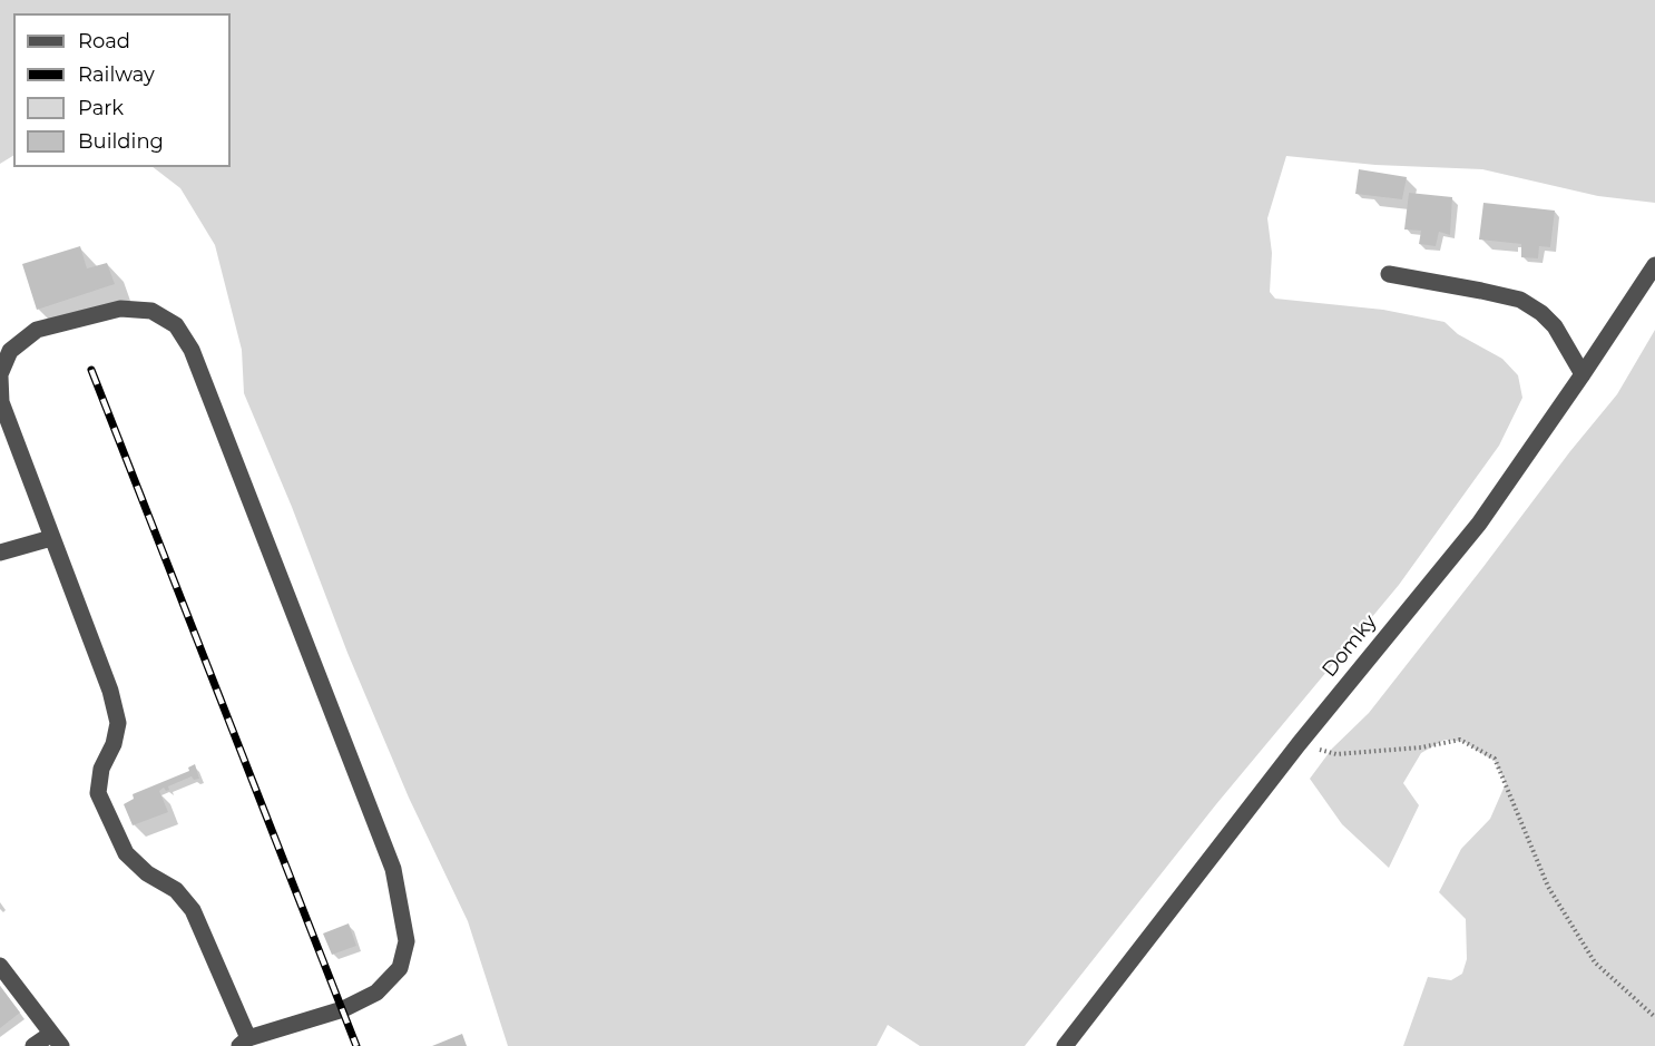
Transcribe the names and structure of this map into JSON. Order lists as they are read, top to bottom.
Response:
{
  "streets": {
    "street": ["Domky"]
  },
  "legend": [
    "Road",
    "Railway",
    "Park",
    "Building"
  ]
}
